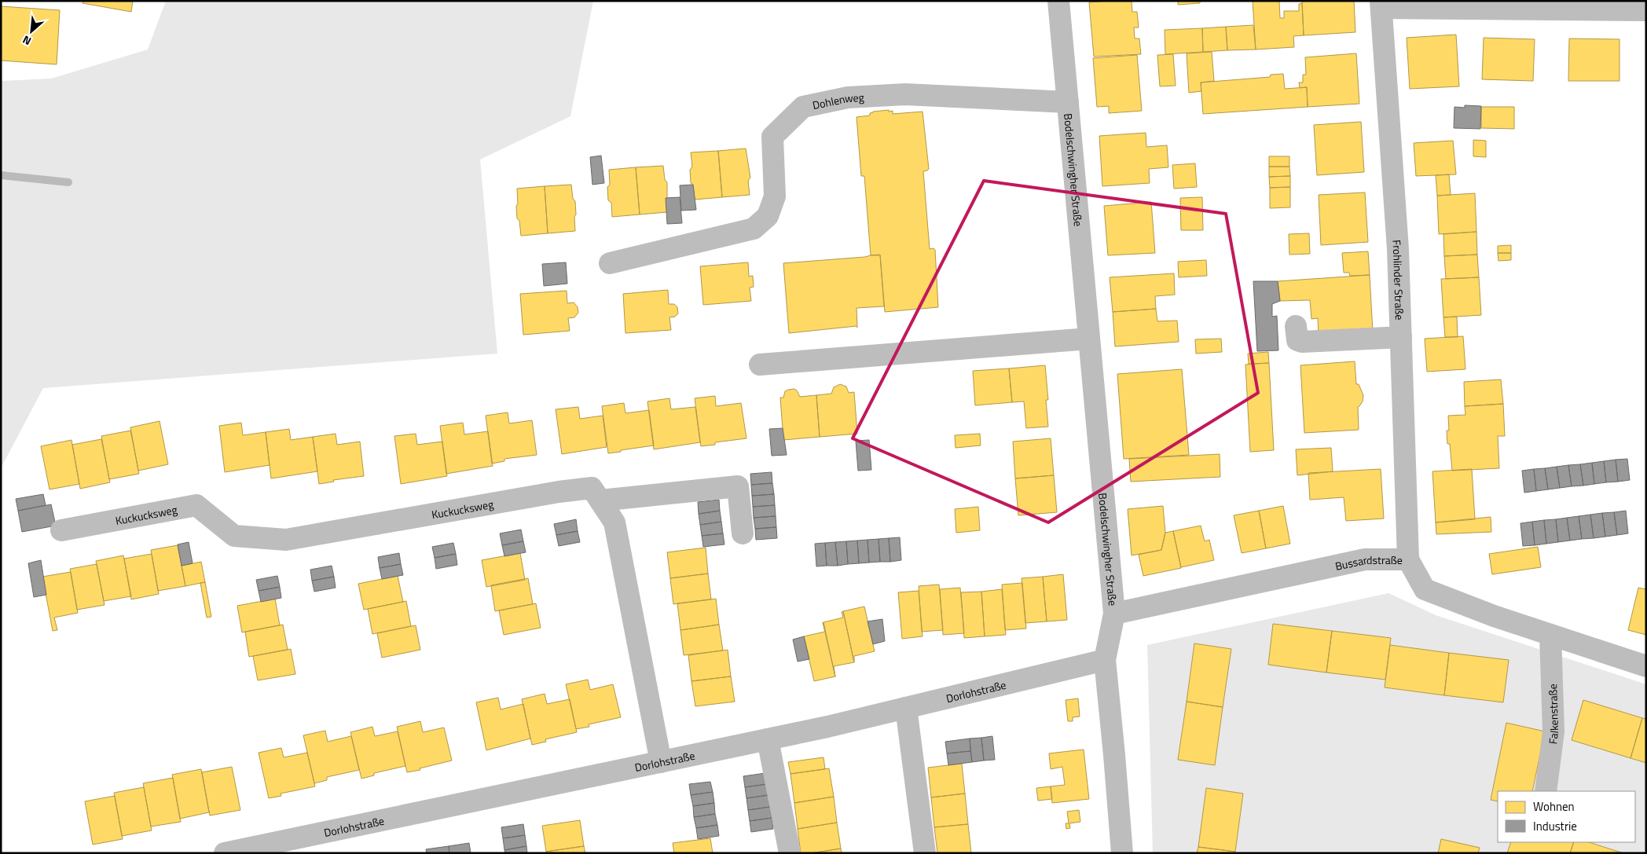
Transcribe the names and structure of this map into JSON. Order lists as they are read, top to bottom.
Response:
{
  "streets": {
    "street": [
      "Dohlenweg",
      "Bodelschwingher Straße",
      "Frohlinder Straße",
      "Kuckucksweg",
      "Bussardstraße",
      "Dorlohstraße",
      "Falkenstraße"
    ]
  },
  "crossings": [
    ["Dohlenweg", "Bodelschwingher Straße"],
    ["Bodelschwingher Straße", "Bussardstraße"],
    ["Bodelschwingher Straße", "Dorlohstraße"],
    ["Frohlinder Straße", "Bussardstraße"],
    ["Kuckucksweg", "Dorlohstraße"],
    ["Bussardstraße", "Falkenstraße"]
  ],
  "legend": ["Wohnen", "Industrie"],
  "north": "bottom left"
}
